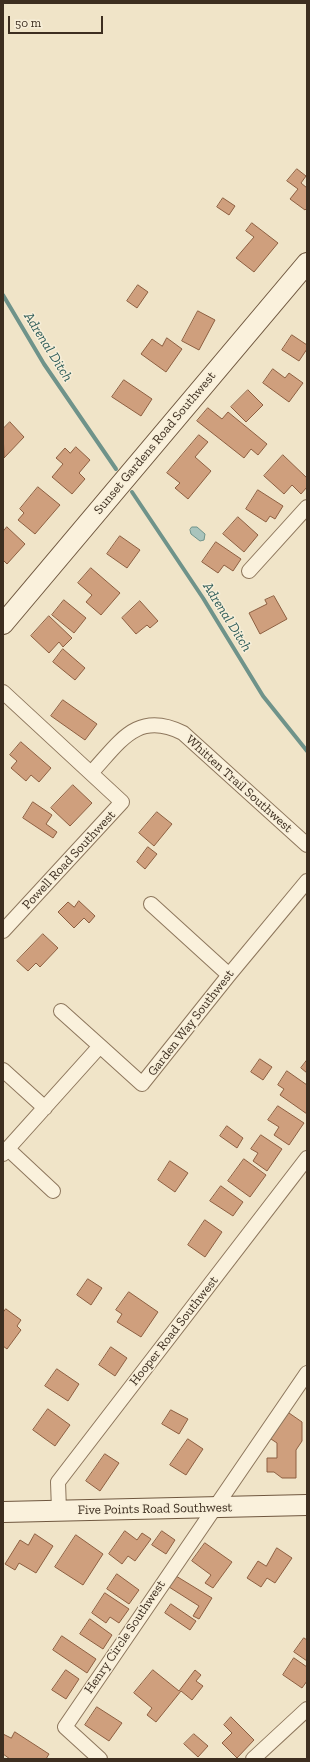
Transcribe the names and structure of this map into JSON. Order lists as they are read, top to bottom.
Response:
{
  "streets": {
    "street": [
      "Sunset Gardens Road Southwest",
      "Whitten Trail Southwest",
      "Powell Road Southwest",
      "Garden Way Southwest",
      "Hooper Road Southwest",
      "Five Points Road Southwest",
      "Henry Circle Southwest"
    ]
  },
  "crossings": [
    ["Whitten Trail Southwest", "Powell Road Southwest"],
    ["Hooper Road Southwest", "Five Points Road Southwest"],
    ["Five Points Road Southwest", "Henry Circle Southwest"]
  ],
  "water": ["Adrenal Ditch"],
  "scale_bar": "50 m"
}
